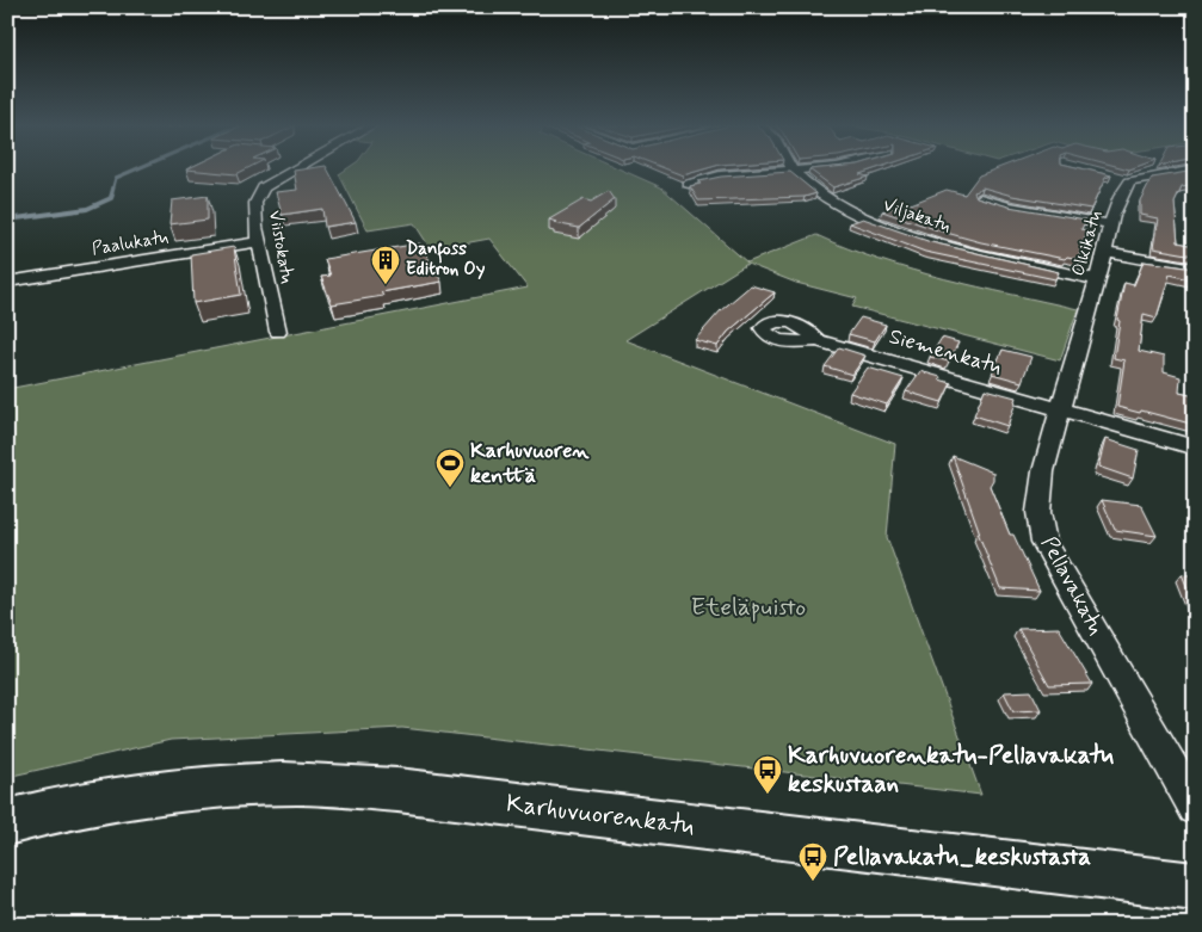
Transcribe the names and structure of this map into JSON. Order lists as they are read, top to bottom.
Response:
{
  "streets": {
    "street": [
      "Viljakatu",
      "Paalukatu",
      "Olkikatu",
      "Viistokatu",
      "Siemenkatu",
      "Pellavakatu",
      "Karhuvuorenkatu"
    ]
  },
  "crossings": [
    ["Viljakatu", "Olkikatu"],
    ["Paalukatu", "Viistokatu"],
    ["Olkikatu", "Pellavakatu"],
    ["Siemenkatu", "Pellavakatu"]
  ],
  "parks": ["Eteläpuisto"],
  "places": {
    "building": ["Danfoss Editron Oy"],
    "sports": ["Karhuvuoren kenttä"],
    "bus stop": ["Karhuvuorenkatu-Pellavakatu keskustaan", "Pellavakatu_keskustasta"]
  }
}
